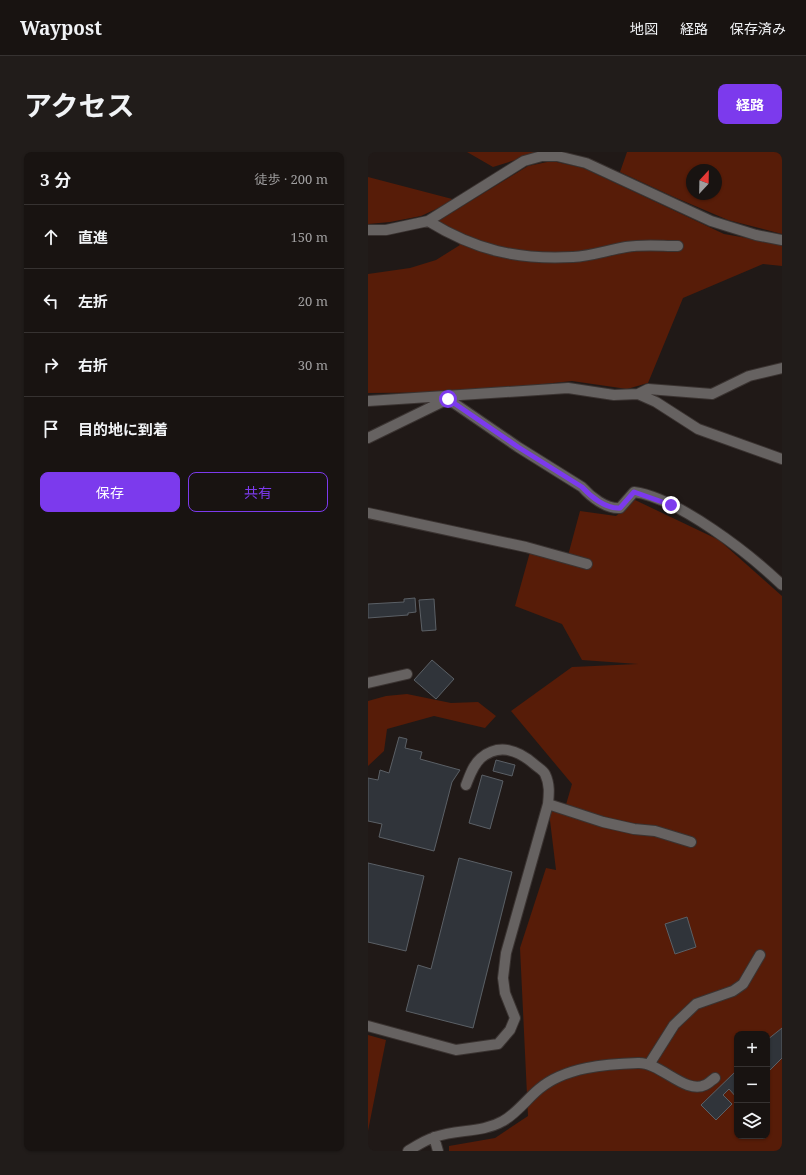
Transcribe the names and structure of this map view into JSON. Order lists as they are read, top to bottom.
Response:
{
  "north": "top",
  "page": {
    "header": "Waypost",
    "nav": ["地図", "経路", "保存済み"],
    "title": "アクセス",
    "buttons": [
      "経路",
      ["保存", "共有"]
    ],
    "heading": ["3 分", "徒歩 · 200 m"],
    "list": [
      ["直進", "150 m"],
      ["左折", "20 m"],
      ["右折", "30 m"],
      "目的地に到着"
    ],
    "map_buttons": ["+", "−"]
  }
}
